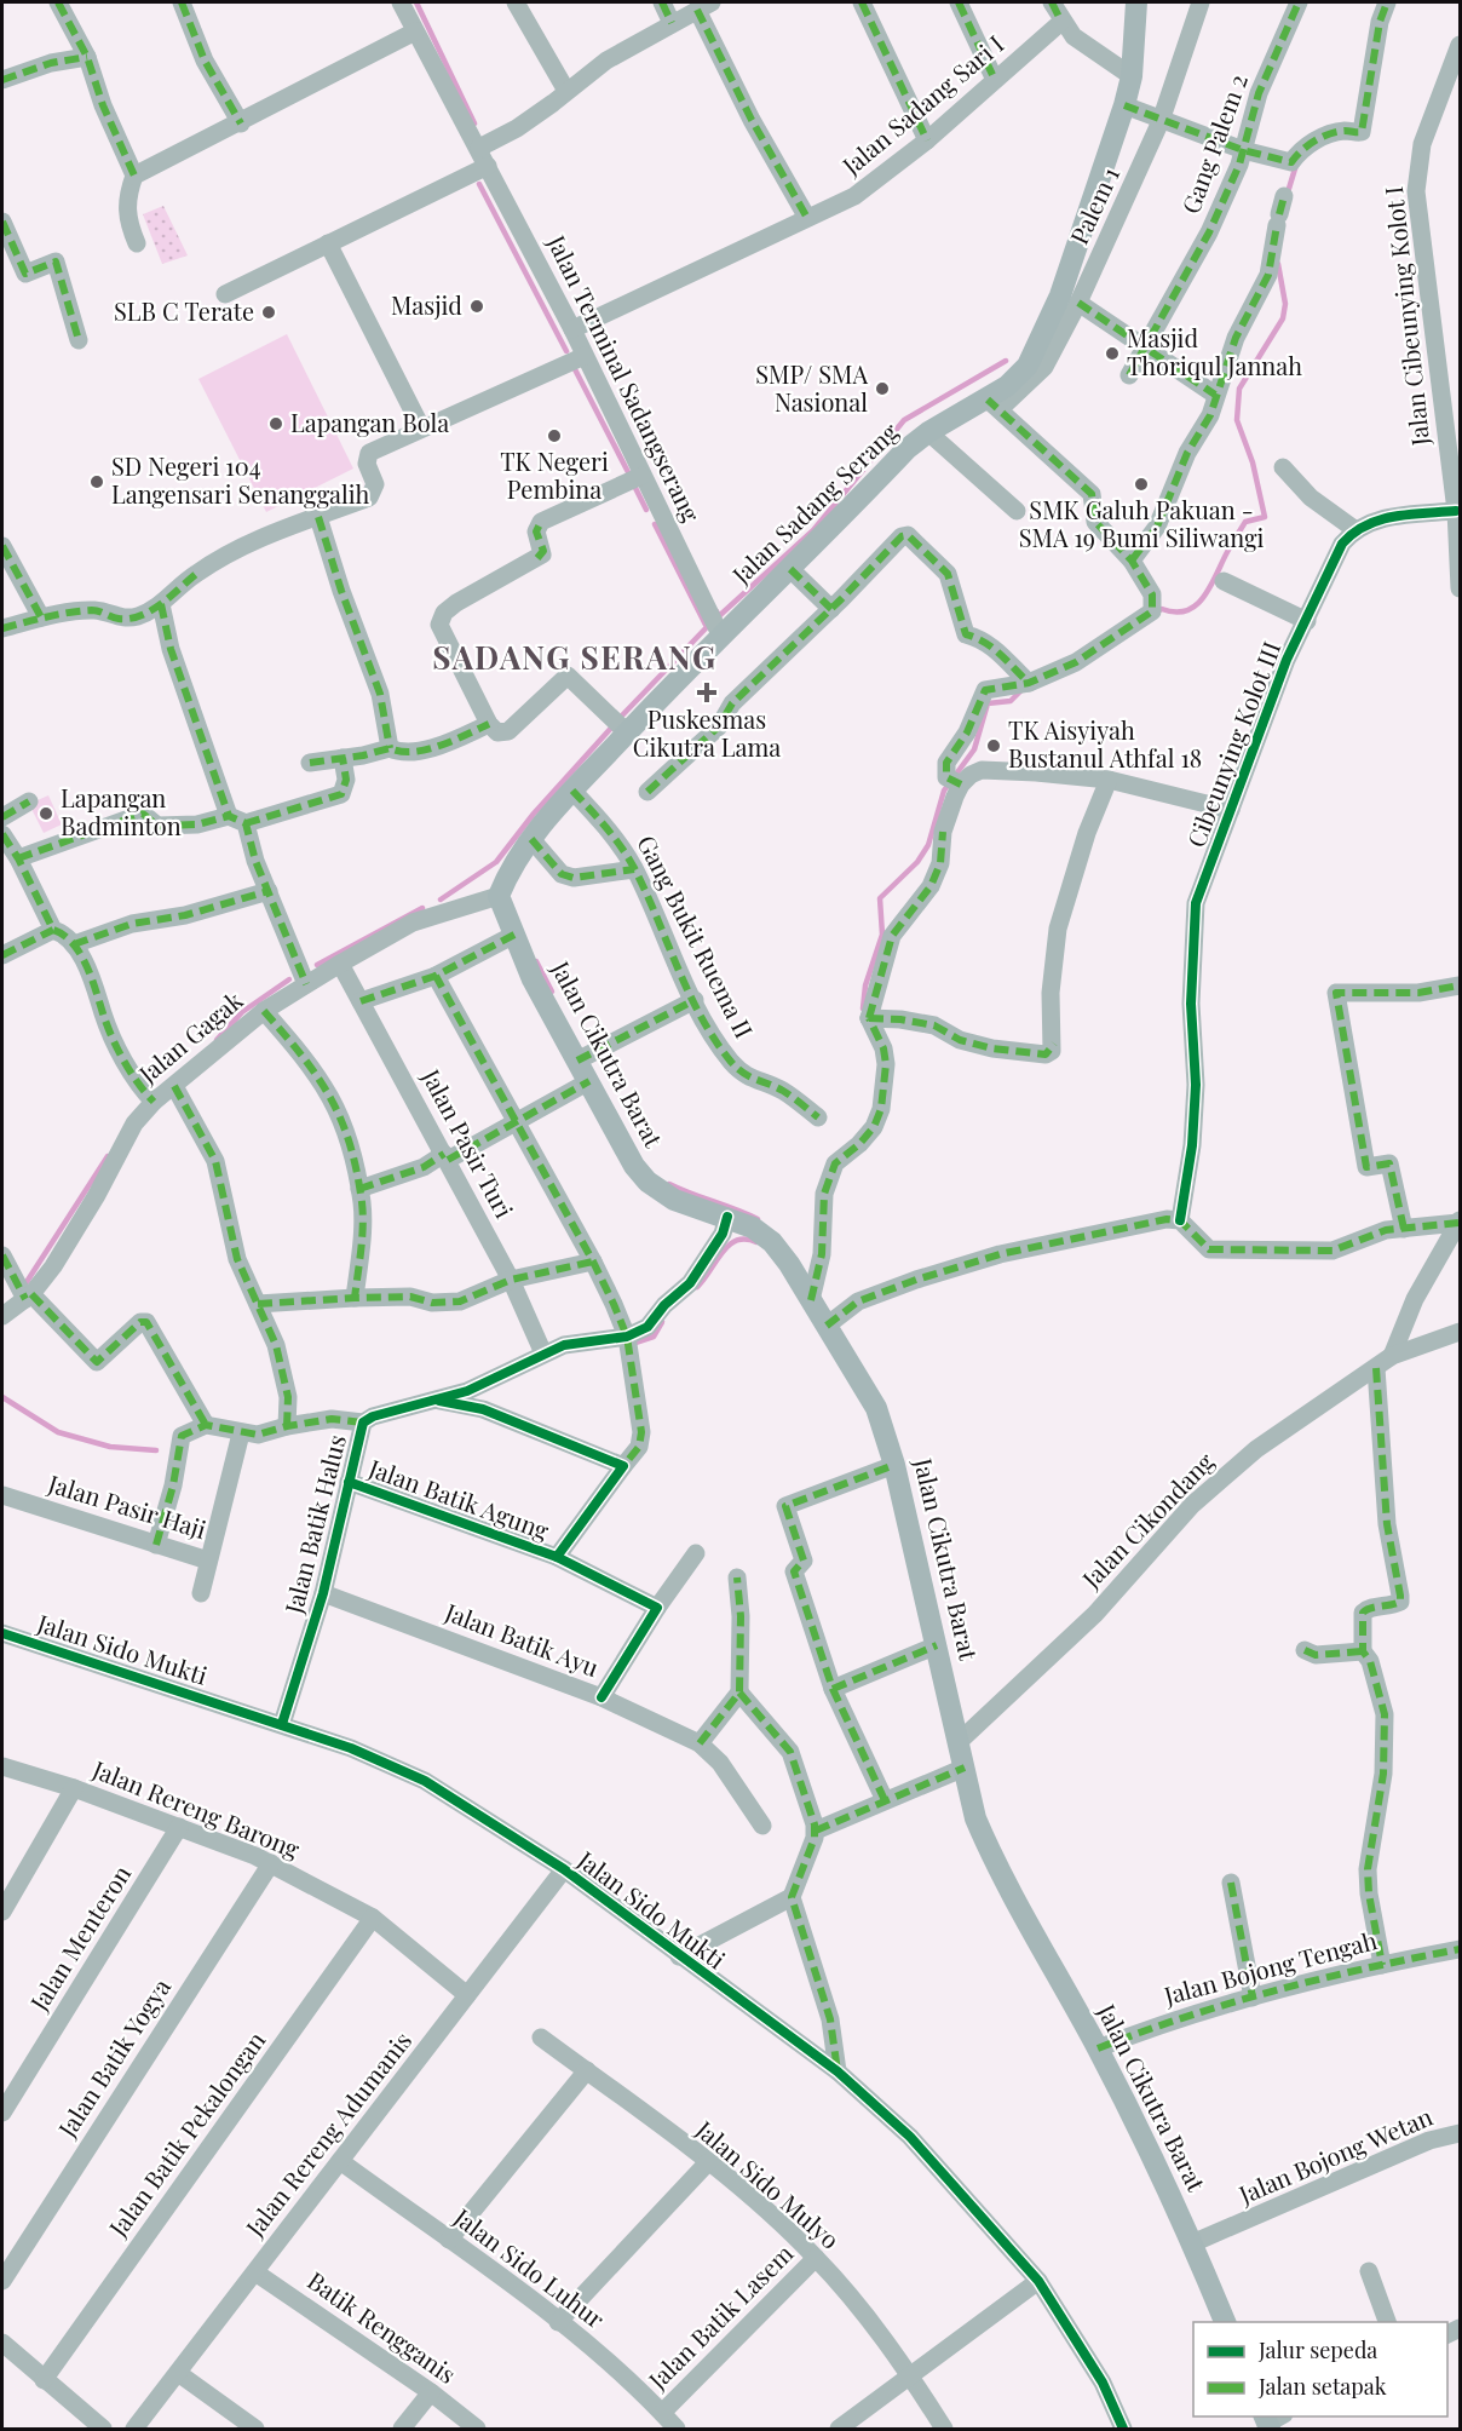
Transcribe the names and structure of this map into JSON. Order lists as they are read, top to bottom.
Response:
{
  "streets": {
    "main road": ["Jalan Sadang Serang", "Jalan Cikutra Barat"],
    "street": [
      "Jalan Sadang Sari I",
      "Gang Palem 2",
      "Palem 1",
      "Jalan Cibeunying Kolot I",
      "Jalan Terminal Sadangserang",
      "Cibeunying Kolot III",
      "Gang Bukit Ruema II",
      "Jalan Gagak",
      "Jalan Pasir Turi",
      "Jalan Batik Agung",
      "Jalan Pasir Haji",
      "Jalan Cikondang",
      "Jalan Batik Halus",
      "Jalan Batik Ayu",
      "Jalan Sido Mukti",
      "Jalan Rereng Barong",
      "Jalan Menteron",
      "Jalan Bojong Tengah",
      "Jalan Batik Yogya",
      "Jalan Batik Pekalongan",
      "Jalan Rereng Adumanis",
      "Jalan Bojong Wetan",
      "Jalan Sido Mulyo",
      "Jalan Sido Luhur",
      "Jalan Batik Lasem",
      "Batik Rengganis"
    ]
  },
  "crossings": [
    ["Jalan Sadang Sari I", "Jalan Terminal Sadangserang"],
    ["Palem 1", "Jalan Sadang Serang"],
    ["Jalan Terminal Sadangserang", "Jalan Sadang Serang"],
    ["Jalan Sadang Serang", "Gang Bukit Ruema II"],
    ["Jalan Sadang Serang", "Jalan Gagak"],
    ["Jalan Sadang Serang", "Jalan Cikutra Barat"],
    ["Jalan Gagak", "Jalan Cikutra Barat"],
    ["Jalan Gagak", "Jalan Pasir Turi"],
    ["Jalan Cikutra Barat", "Jalan Cikondang"],
    ["Jalan Cikutra Barat", "Jalan Bojong Tengah"],
    ["Jalan Cikutra Barat", "Jalan Bojong Wetan"],
    ["Jalan Pasir Turi", "Jalan Batik Halus"],
    ["Jalan Batik Agung", "Jalan Batik Halus"],
    ["Jalan Batik Halus", "Jalan Batik Ayu"],
    ["Jalan Batik Halus", "Jalan Sido Mukti"],
    ["Jalan Sido Mukti", "Jalan Rereng Adumanis"],
    ["Jalan Rereng Barong", "Jalan Menteron"],
    ["Jalan Rereng Barong", "Jalan Batik Yogya"],
    ["Jalan Rereng Barong", "Jalan Batik Pekalongan"],
    ["Jalan Rereng Barong", "Jalan Rereng Adumanis"],
    ["Jalan Rereng Adumanis", "Jalan Sido Luhur"],
    ["Jalan Rereng Adumanis", "Batik Rengganis"],
    ["Jalan Sido Mulyo", "Jalan Batik Lasem"],
    ["Jalan Sido Luhur", "Jalan Batik Lasem"]
  ],
  "districts": ["SADANG SERANG"],
  "places": {
    "other": [
      "Masjid",
      "SLB C Terate",
      "Masjid Thoriqul Jannah",
      "SMP/ SMA Nasional",
      "Lapangan Bola",
      "TK Negeri Pembina",
      "SD Negeri 104 Langensari Senanggalih",
      "SMK Galuh Pakuan - SMA 19 Bumi Siliwangi",
      "TK Aisyiyah Bustanul Athfal 18",
      "Lapangan Badminton"
    ],
    "health": ["Puskesmas Cikutra Lama"]
  },
  "legend": ["Jalur sepeda", "Jalan setapak"]
}
